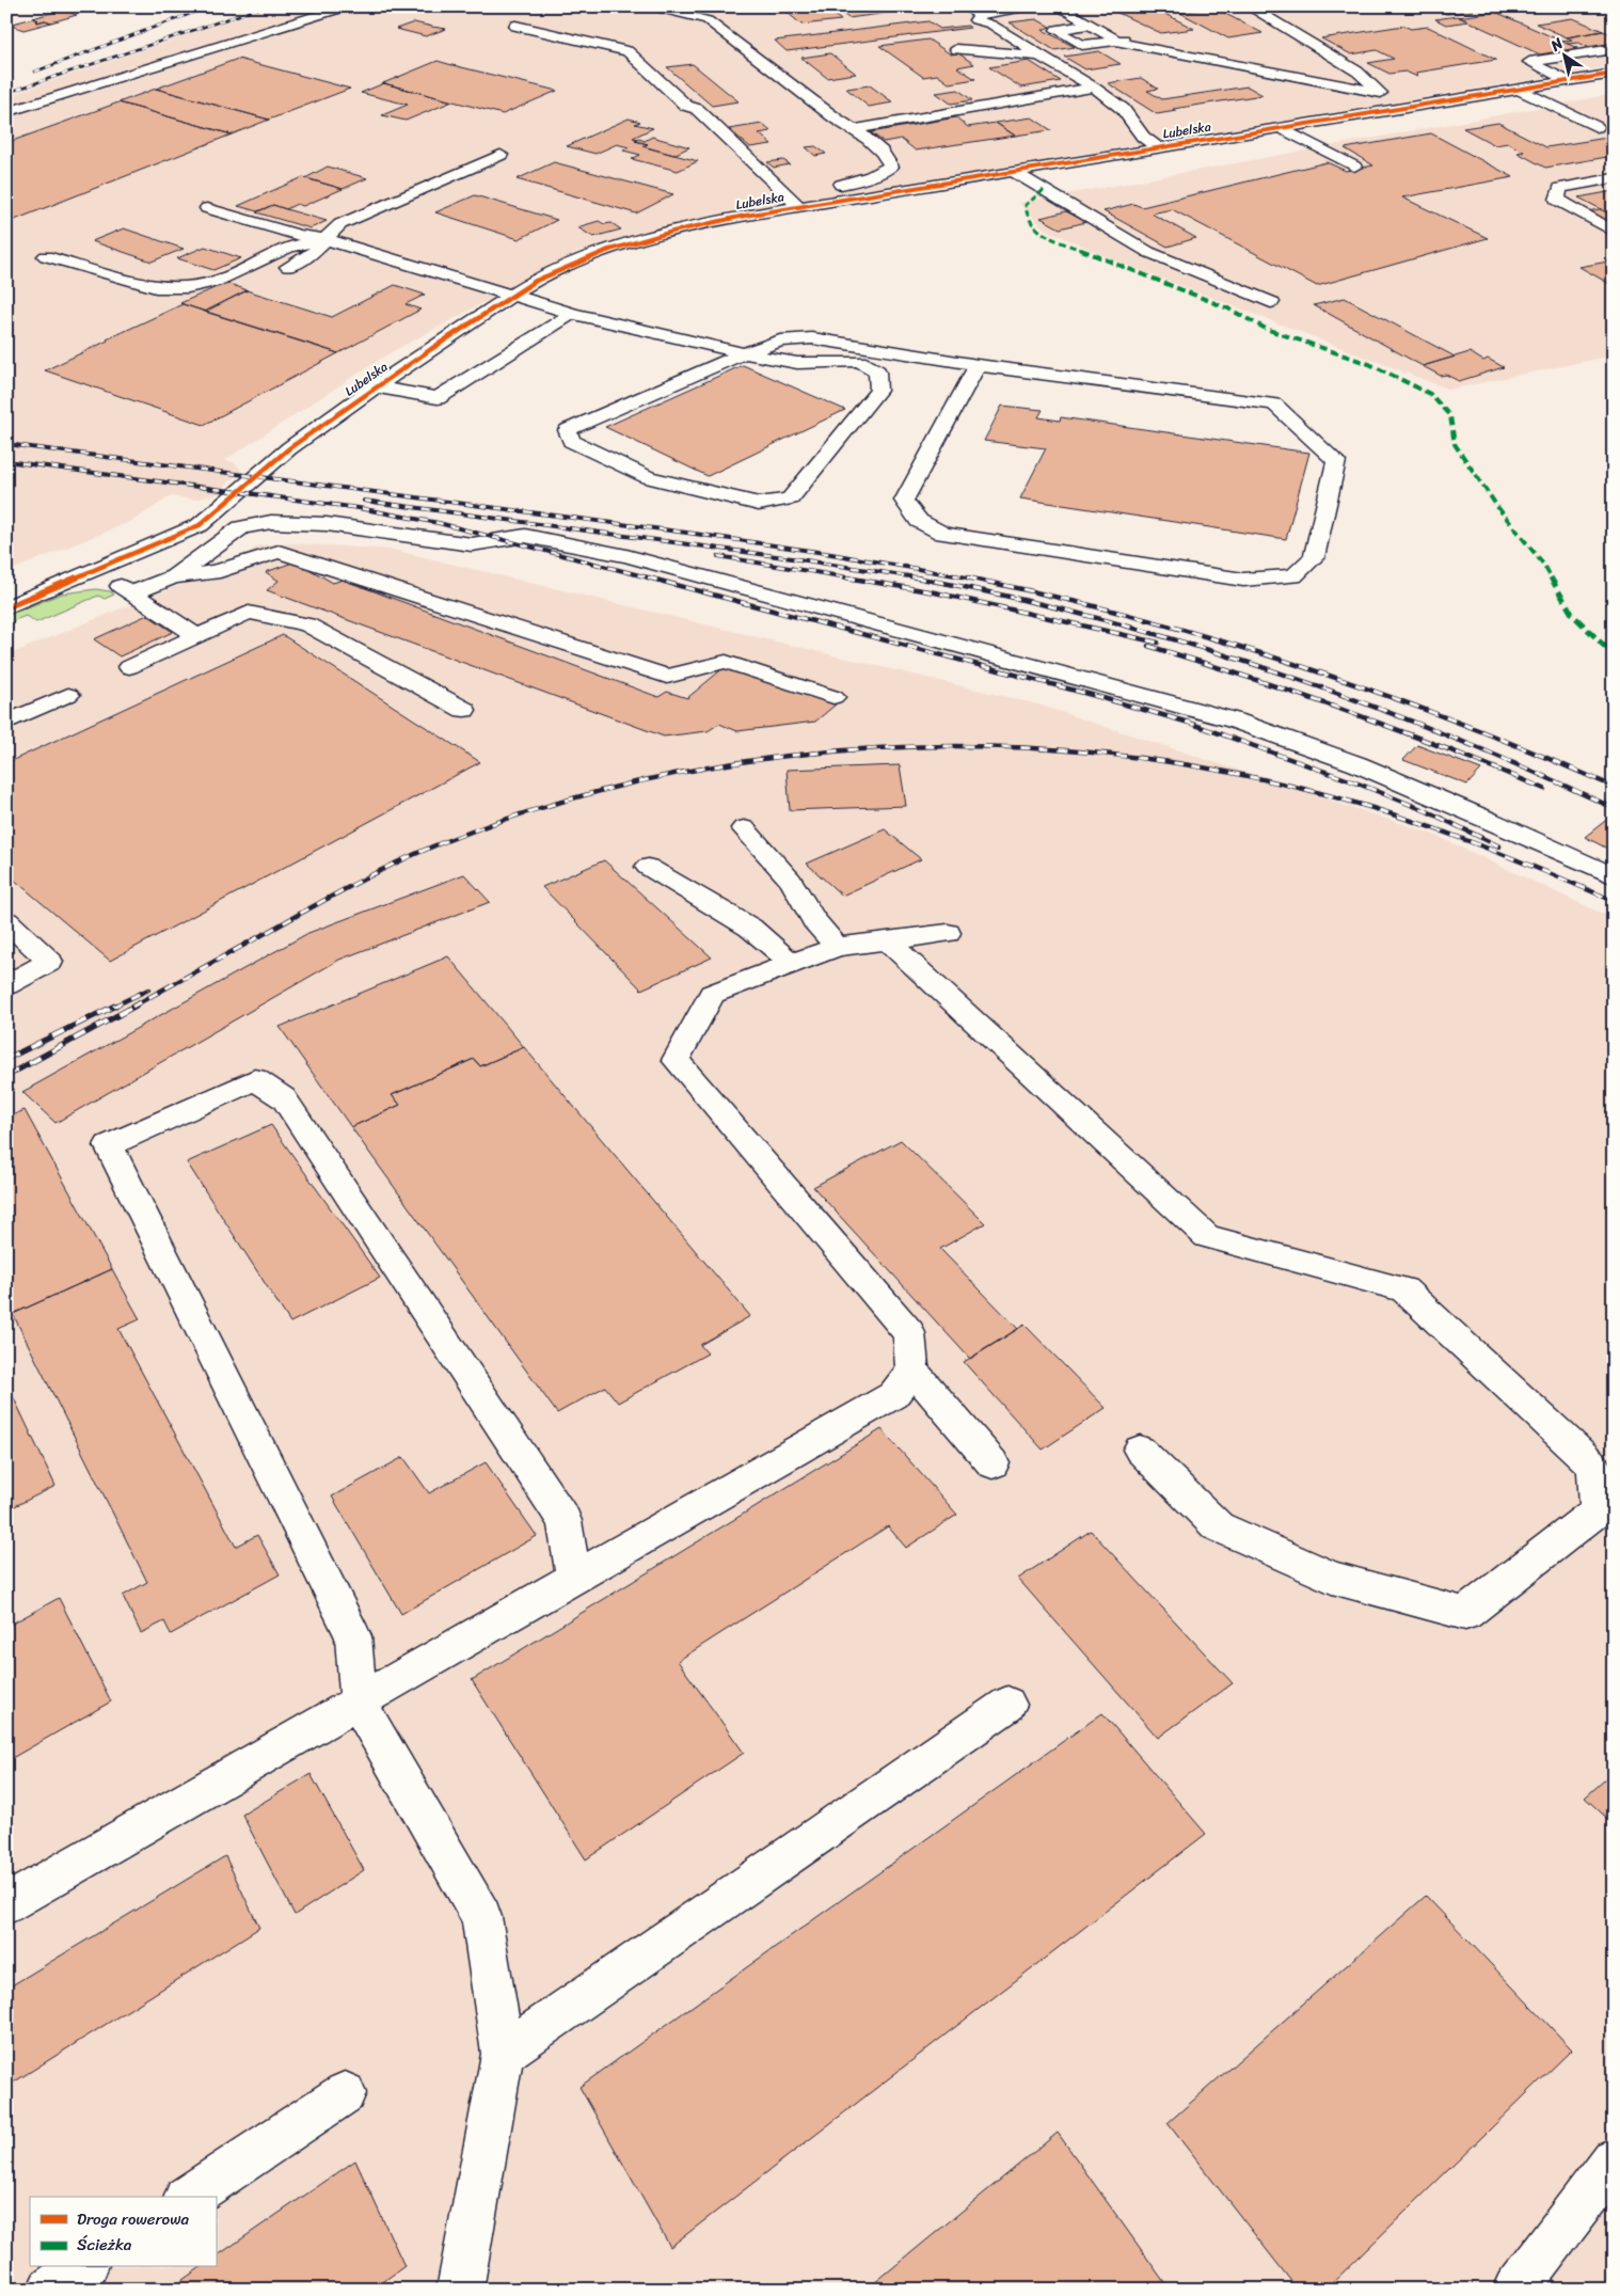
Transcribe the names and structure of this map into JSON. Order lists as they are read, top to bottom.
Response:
{
  "streets": {
    "street": ["Lubelska"]
  },
  "legend": ["Droga rowerowa", "Ścieżka"],
  "north": "top left"
}
